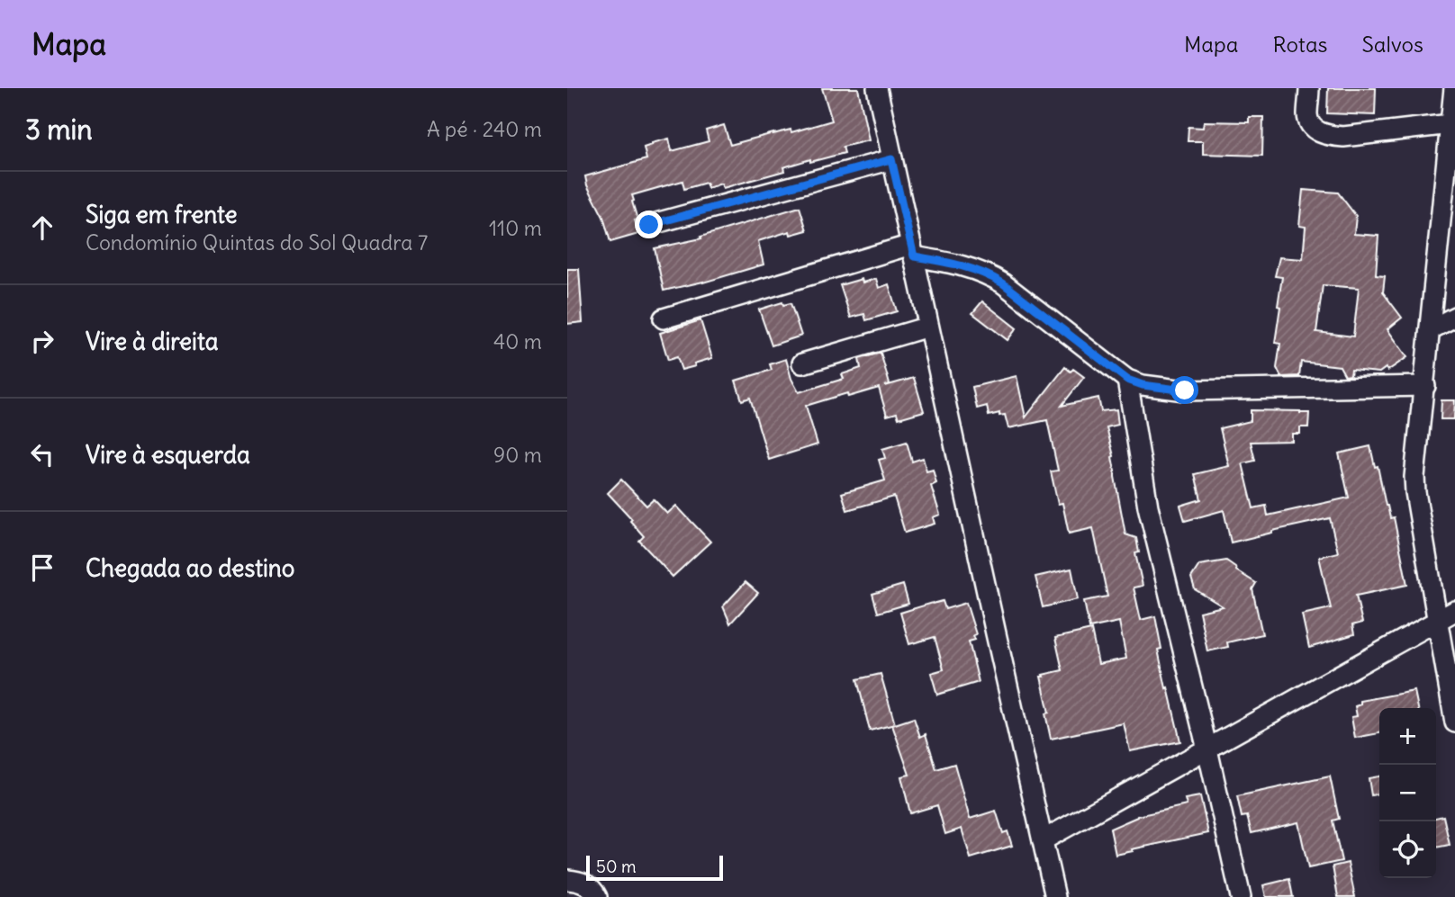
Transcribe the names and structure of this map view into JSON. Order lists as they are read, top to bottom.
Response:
{
  "scale_bar": "50 m",
  "page": {
    "header": "Mapa",
    "nav": ["Mapa", "Rotas", "Salvos"],
    "heading": ["3 min", "A pé · 240 m"],
    "list": [
      ["Siga em frente", "Condomínio Quintas do Sol Quadra 7", "110 m"],
      ["Vire à direita", "40 m"],
      ["Vire à esquerda", "90 m"],
      "Chegada ao destino"
    ],
    "map_buttons": ["+", "−"],
    "scale": "50 m"
  }
}
